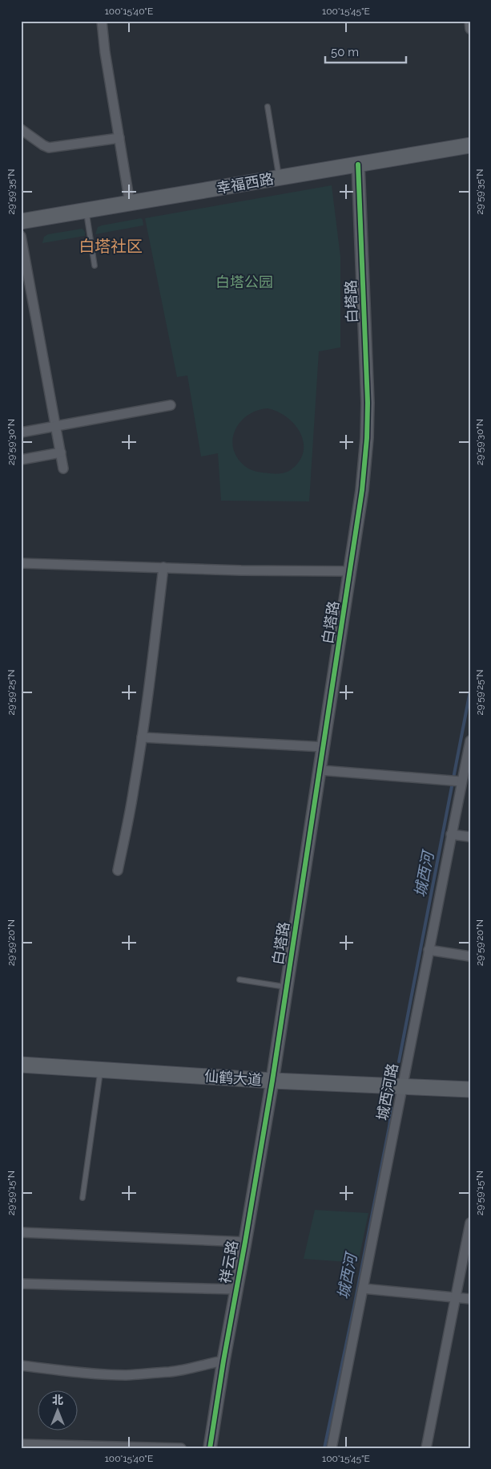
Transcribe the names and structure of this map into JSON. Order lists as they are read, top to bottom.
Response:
{
  "streets": {
    "main road": ["幸福西路", "仙鹤大道"],
    "street": ["白塔路", "城西河路", "祥云路"]
  },
  "crossings": [
    ["幸福西路", "白塔路"],
    ["白塔路", "仙鹤大道"],
    ["白塔路", "祥云路"],
    ["仙鹤大道", "城西河路"],
    ["仙鹤大道", "祥云路"]
  ],
  "districts": ["白塔社区"],
  "water": ["城西河"],
  "parks": ["白塔公园"],
  "scale_bar": "50 m",
  "north": "top",
  "coordinates": [
    "100°15'40\"E",
    "100°15'45\"E",
    "29°59'35\"N",
    "29°59'30\"N",
    "29°59'25\"N",
    "29°59'20\"N",
    "29°59'15\"N"
  ]
}
